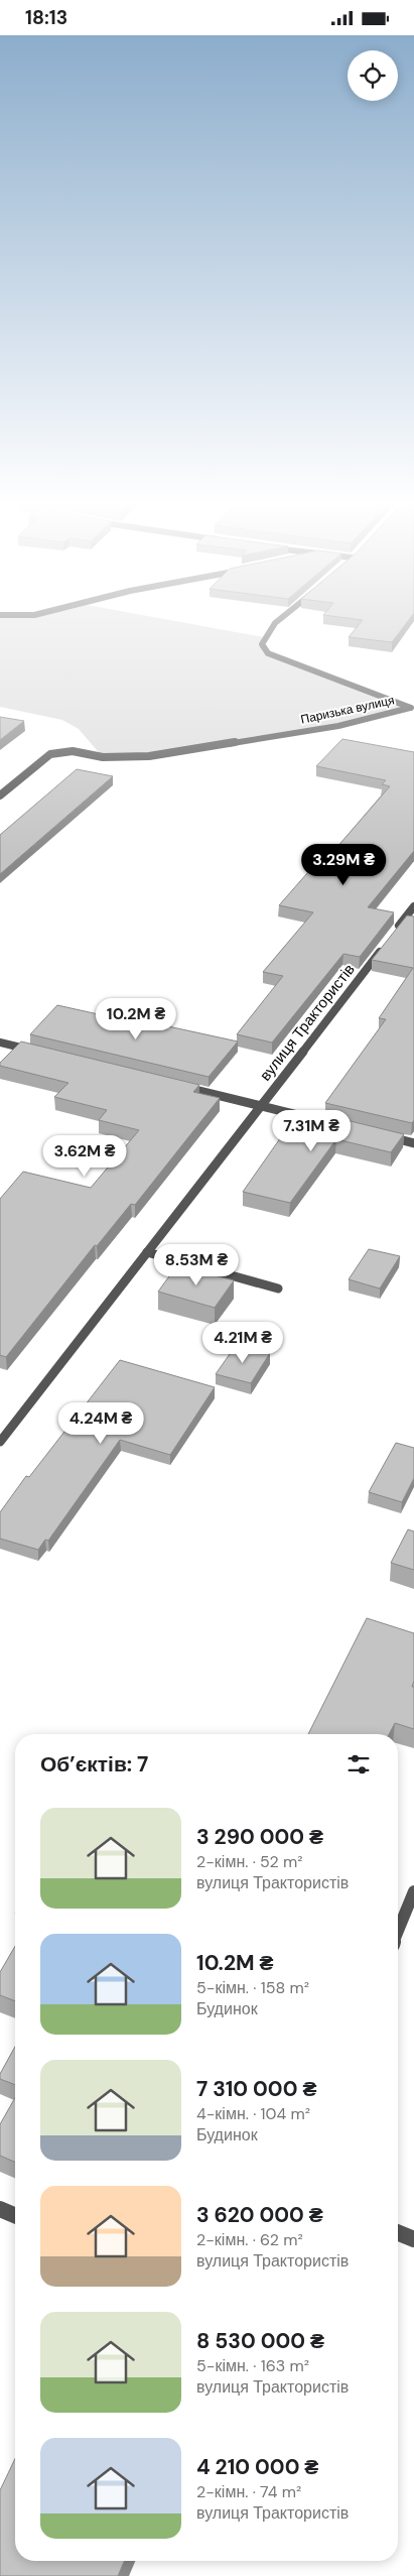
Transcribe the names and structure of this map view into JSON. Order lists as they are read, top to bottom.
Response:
{
  "streets": {
    "street": ["Паризька вулиця", "вулиця Трактористів"]
  },
  "page": {
    "status": "18:13",
    "price": [
      "3.29M ₴",
      "10.2M ₴",
      "7.31M ₴",
      "3.62M ₴",
      "8.53M ₴",
      "4.21M ₴",
      "4.24M ₴"
    ],
    "heading": "Об’єктів: 7",
    "list": [
      {
        "name": "3 290 000 ₴",
        "note": "2-кімн. · 52 m² · вулиця Трактористів"
      },
      {
        "name": "10.2M ₴",
        "note": "5-кімн. · 158 m² · Будинок"
      },
      {
        "name": "7 310 000 ₴",
        "note": "4-кімн. · 104 m² · Будинок"
      },
      {
        "name": "3 620 000 ₴",
        "note": "2-кімн. · 62 m² · вулиця Трактористів"
      },
      {
        "name": "8 530 000 ₴",
        "note": "5-кімн. · 163 m² · вулиця Трактористів"
      },
      {
        "name": "4 210 000 ₴",
        "note": "2-кімн. · 74 m² · вулиця Трактористів"
      }
    ]
  }
}
